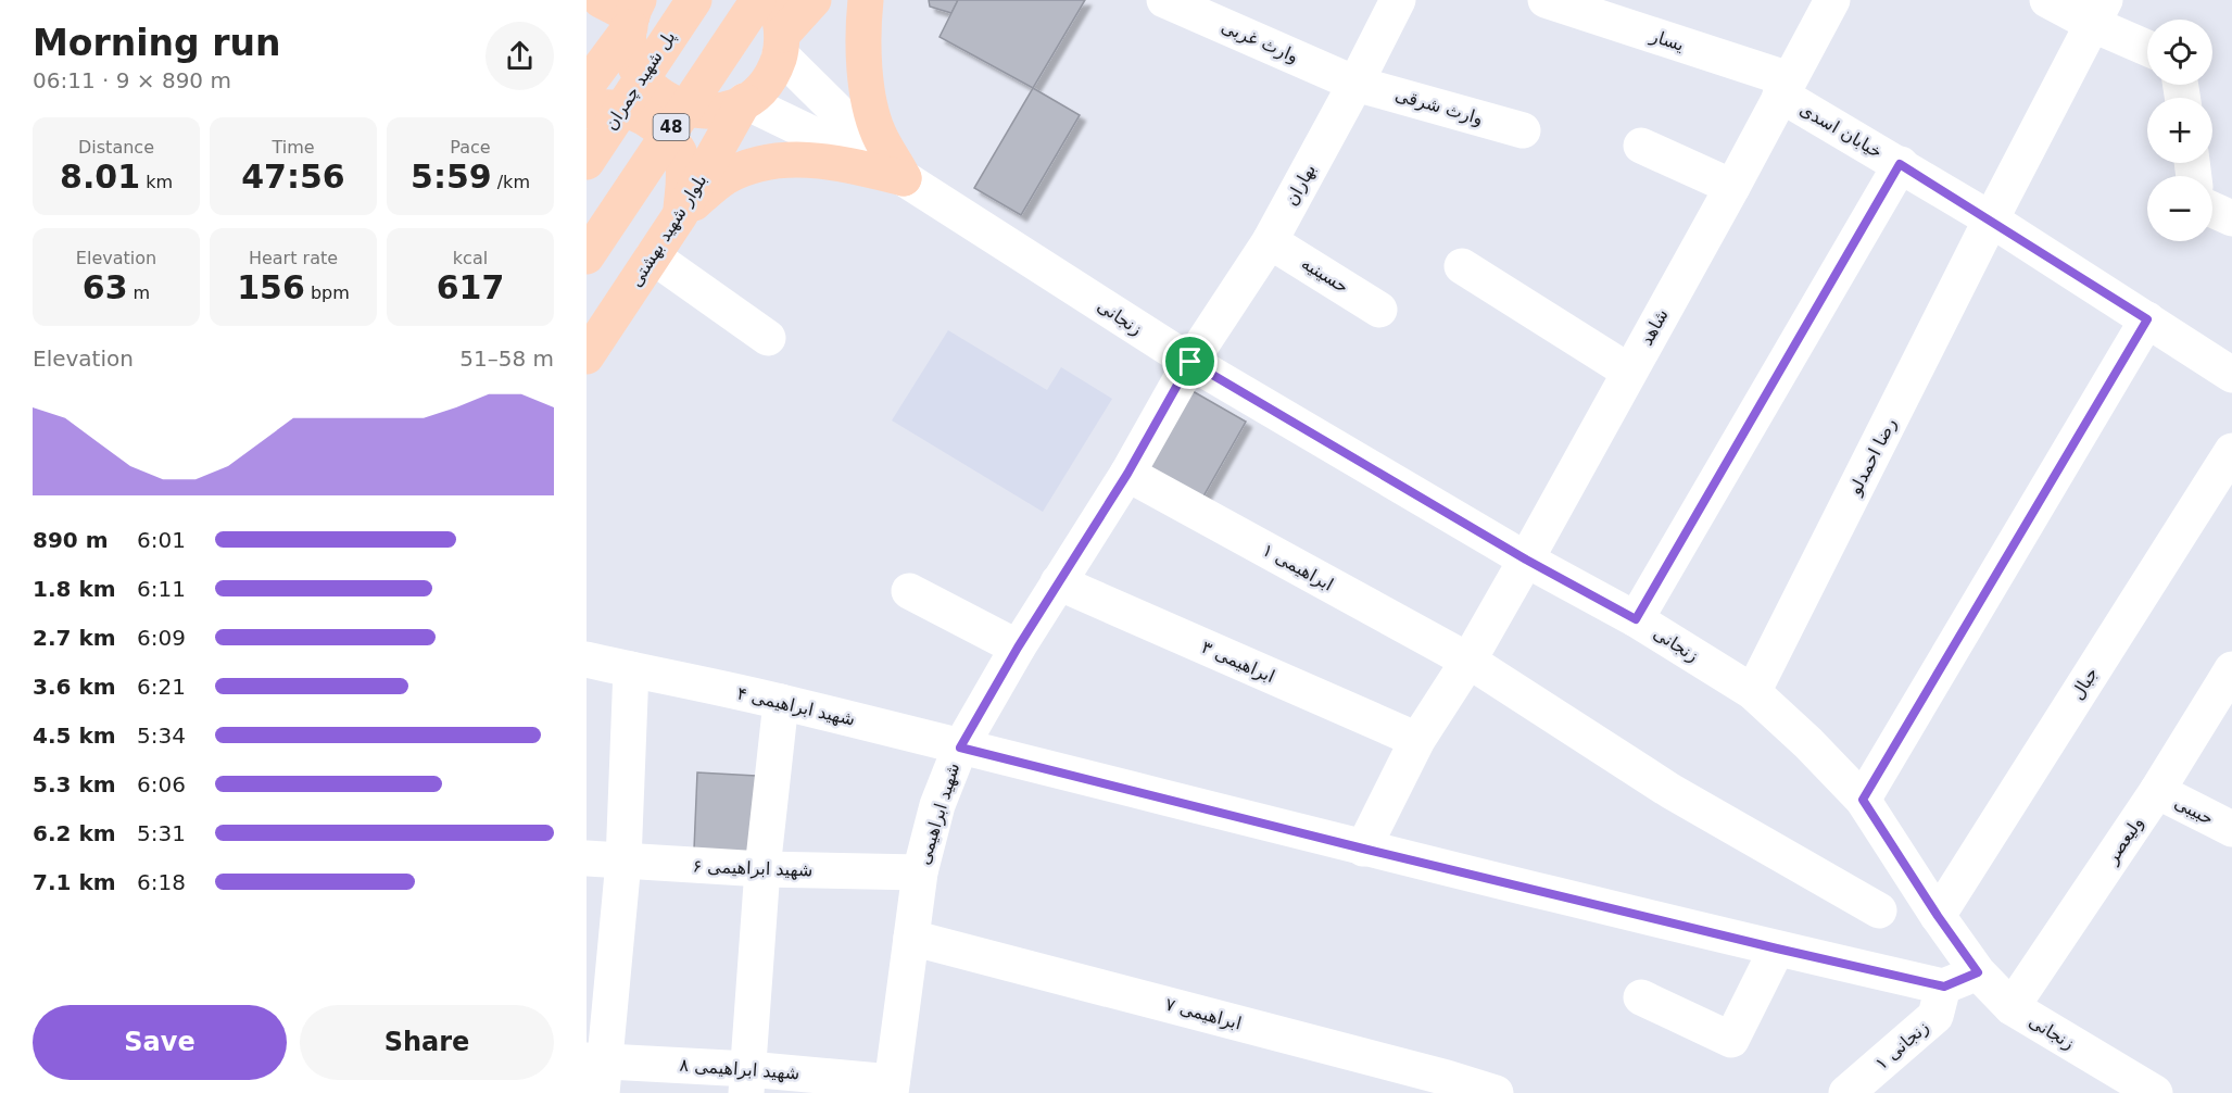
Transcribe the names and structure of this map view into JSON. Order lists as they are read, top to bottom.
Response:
{
  "streets": {
    "main road": ["پل شهید چمران", "48", "بلوار شهید بهشتی"],
    "street": [
      "یسار",
      "وارث غربی",
      "وارث شرقی",
      "خیابان اسدی",
      "بهاران",
      "حسینیه",
      "زنجانی",
      "شاهد",
      "رضا احمدلو",
      "ابراهیمی ۱",
      "ابراهیمی ۳",
      "جبال",
      "شهید ابراهیمی ۴",
      "حبیبی",
      "شهید ابراهیمی",
      "ولیعصر",
      "شهید ابراهیمی ۶",
      "ابراهیمی ۷",
      "زنجانی ۱",
      "شهید ابراهیمی ۸"
    ]
  },
  "crossings": [
    ["یسار", "خیابان اسدی"],
    ["یسار", "شاهد"],
    ["وارث غربی", "وارث شرقی"],
    ["وارث غربی", "بهاران"],
    ["وارث شرقی", "بهاران"],
    ["خیابان اسدی", "شاهد"],
    ["خیابان اسدی", "رضا احمدلو"],
    ["بهاران", "حسینیه"],
    ["بهاران", "زنجانی"],
    ["بهاران", "شهید ابراهیمی"],
    ["زنجانی", "شاهد"],
    ["زنجانی", "رضا احمدلو"],
    ["زنجانی", "جبال"],
    ["زنجانی", "شهید ابراهیمی"],
    ["زنجانی", "ولیعصر"],
    ["شاهد", "ابراهیمی ۱"],
    ["شاهد", "ابراهیمی ۳"],
    ["شاهد", "شهید ابراهیمی ۴"],
    ["ابراهیمی ۱", "شهید ابراهیمی"],
    ["ابراهیمی ۳", "شهید ابراهیمی"],
    ["شهید ابراهیمی ۴", "شهید ابراهیمی"],
    ["شهید ابراهیمی ۴", "زنجانی ۱"],
    ["حبیبی", "ولیعصر"],
    ["شهید ابراهیمی", "شهید ابراهیمی ۶"],
    ["شهید ابراهیمی", "ابراهیمی ۷"],
    ["شهید ابراهیمی", "شهید ابراهیمی ۸"]
  ],
  "page": {
    "heading": ["Morning run", "06:11 · 9 × 890 m"],
    "map_buttons": ["+", "−"],
    "stats": [
      ["Distance", "8.01 km"],
      ["Time", "47:56"],
      ["Pace", "5:59 /km"],
      ["Elevation", "63 m"],
      ["Heart rate", "156 bpm"],
      ["kcal", "617"]
    ],
    "chart": ["Elevation", "51–58 m"],
    "list": [
      {
        "name": "890 m",
        "note": "6:01"
      },
      {
        "name": "1.8 km",
        "note": "6:11"
      },
      {
        "name": "2.7 km",
        "note": "6:09"
      },
      {
        "name": "3.6 km",
        "note": "6:21"
      },
      {
        "name": "4.5 km",
        "note": "5:34"
      },
      {
        "name": "5.3 km",
        "note": "6:06"
      },
      {
        "name": "6.2 km",
        "note": "5:31"
      },
      {
        "name": "7.1 km",
        "note": "6:18"
      }
    ],
    "buttons": ["Save", "Share"]
  }
}
